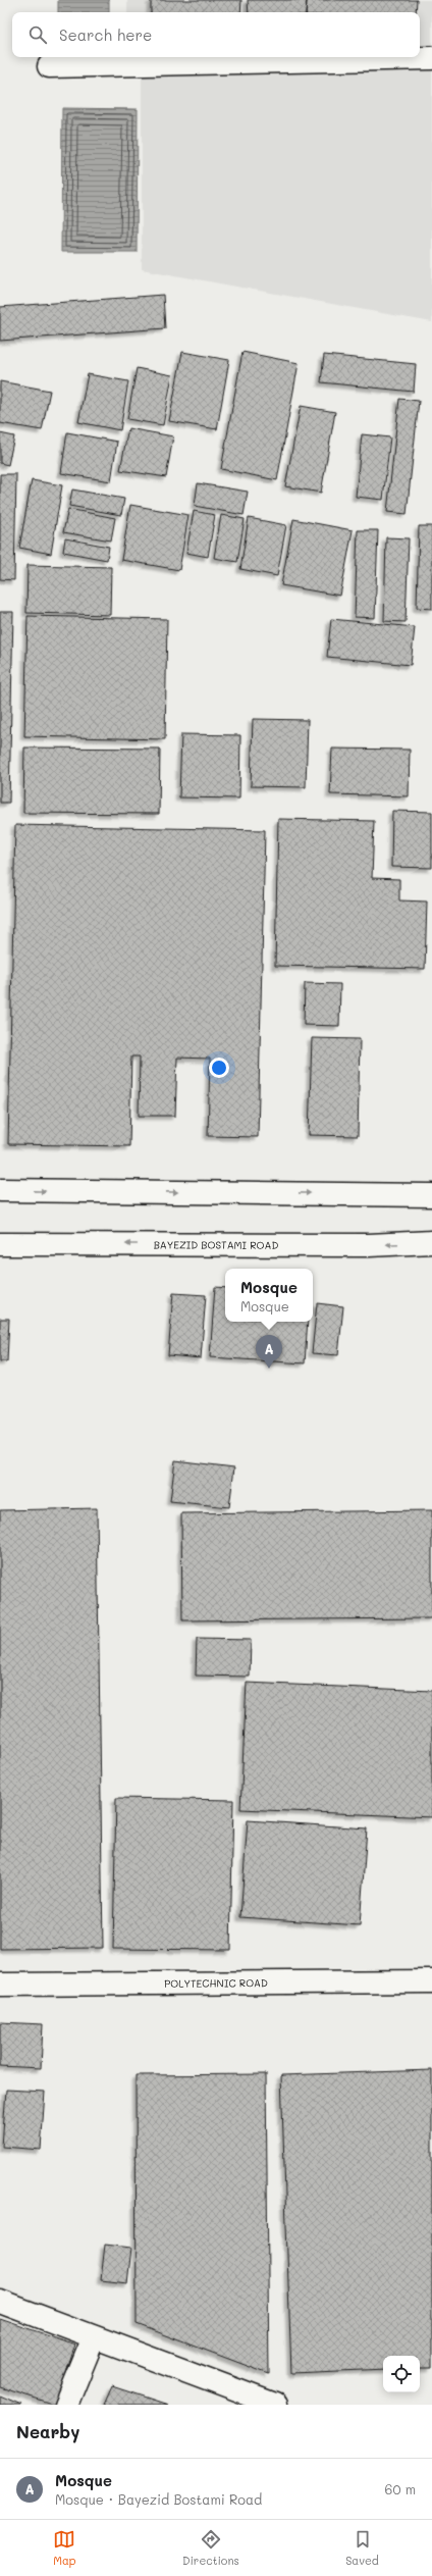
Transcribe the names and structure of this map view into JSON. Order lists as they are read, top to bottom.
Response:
{
  "streets": {
    "street": ["BAYEZID BOSTAMI ROAD", "POLYTECHNIC ROAD"]
  },
  "page": {
    "search": "Search here",
    "popup": ["Mosque", "Mosque"],
    "pins": "A",
    "heading": "Nearby",
    "list": [
      {
        "mark": "A",
        "name": "Mosque",
        "note": "Mosque · Bayezid Bostami Road",
        "value": "60 m"
      }
    ],
    "nav": ["Map", "Directions", "Saved"]
  }
}
